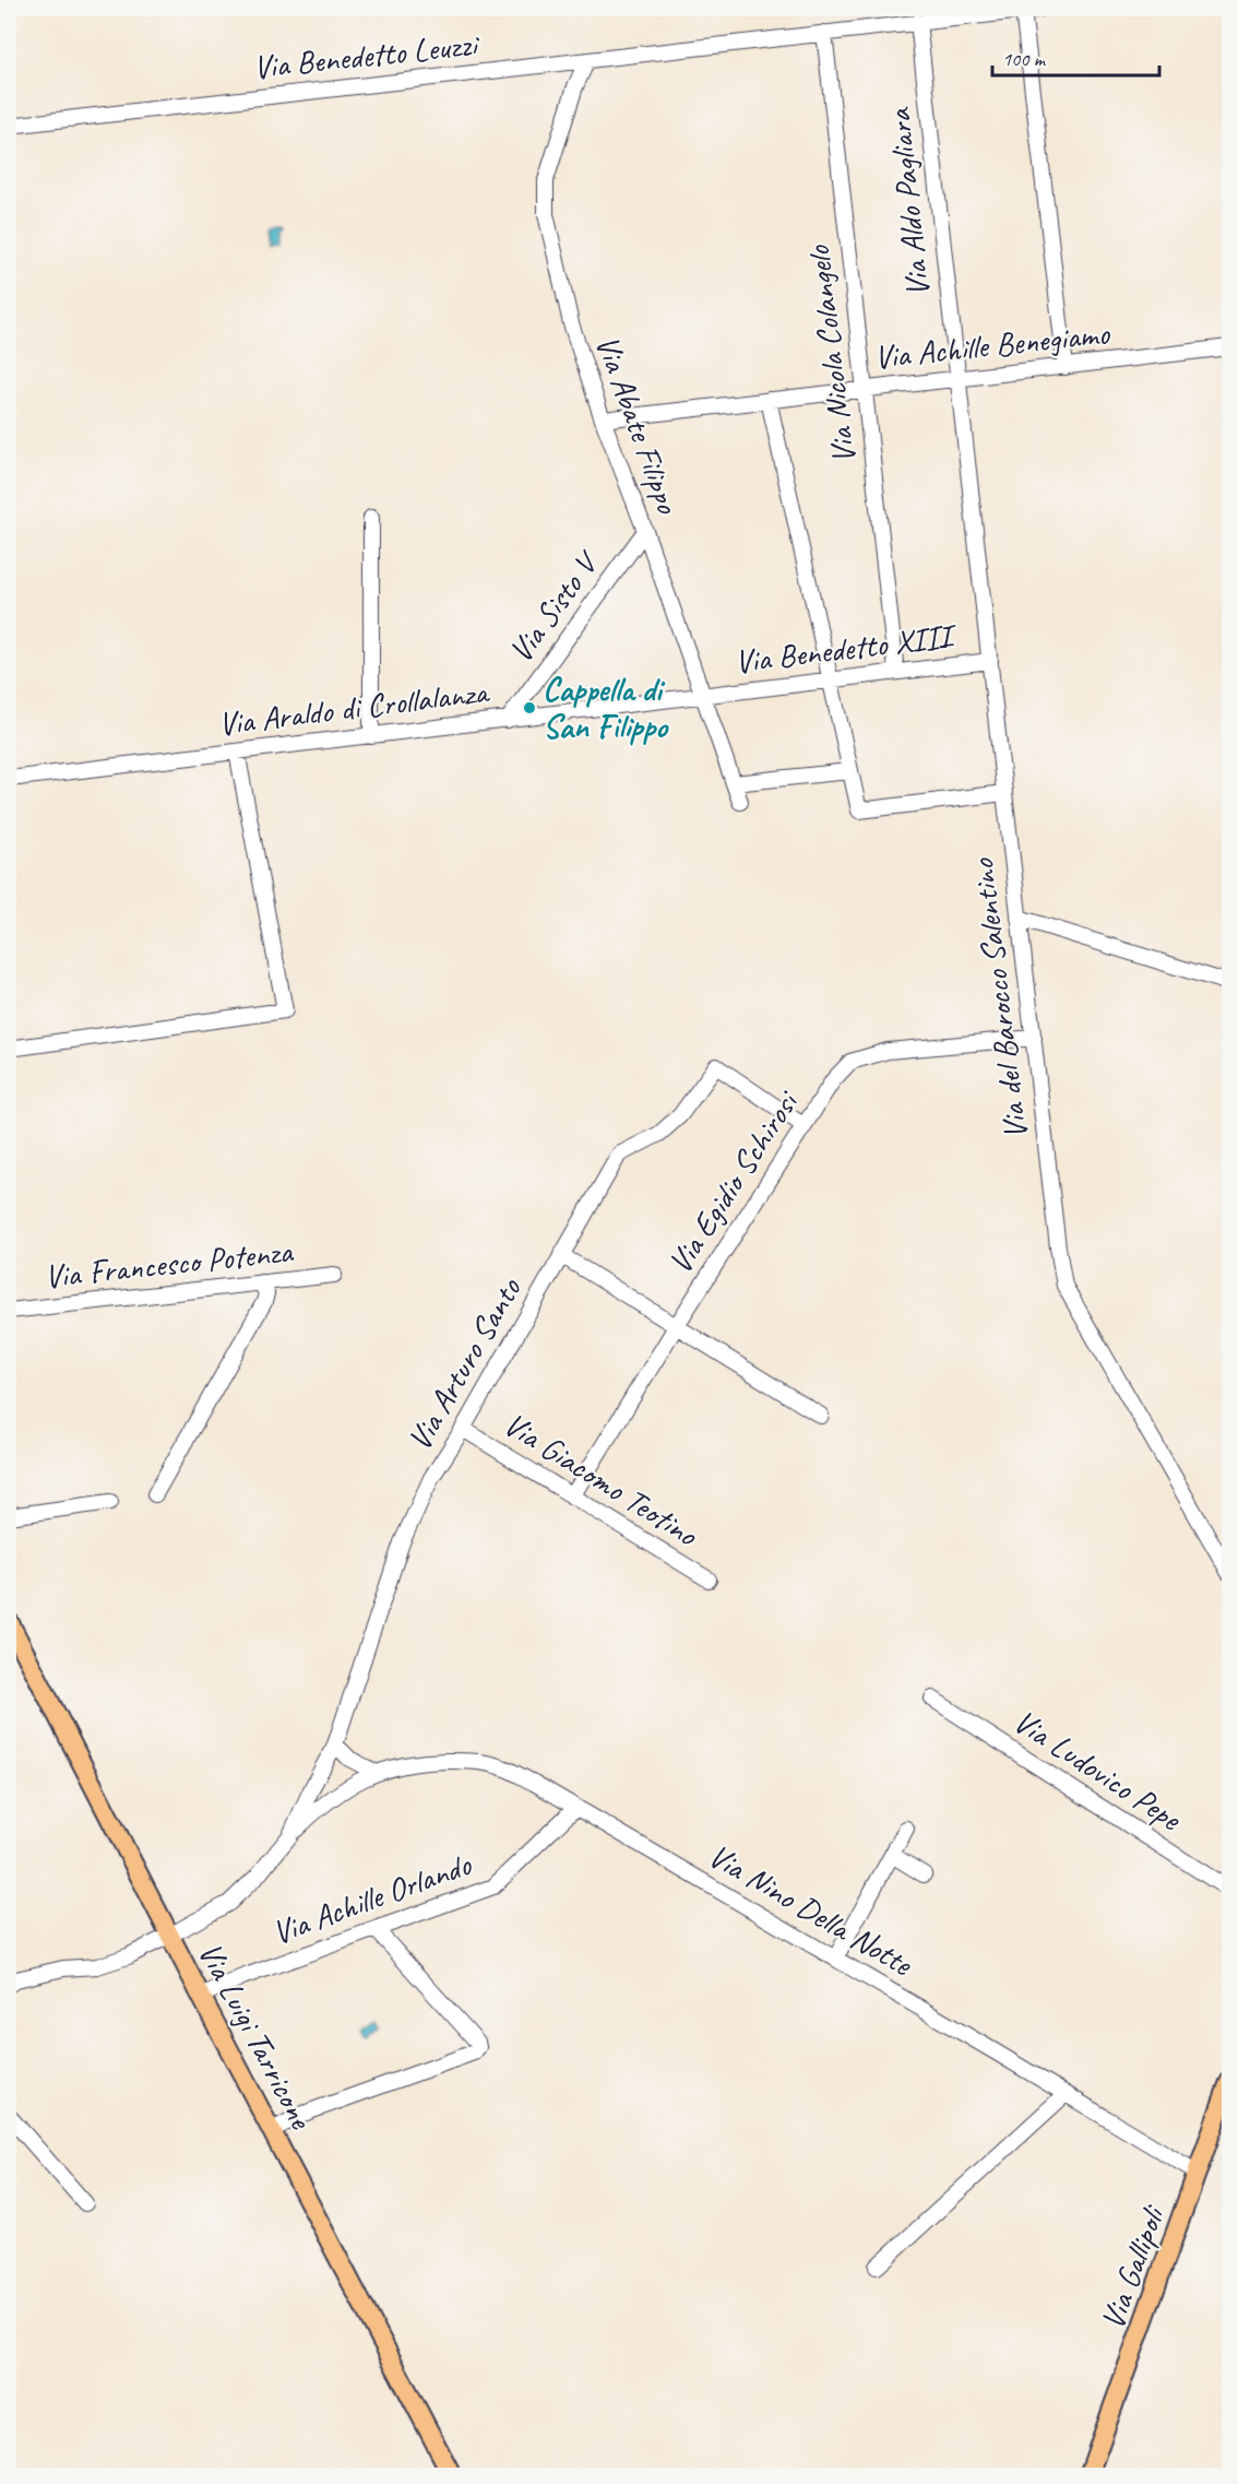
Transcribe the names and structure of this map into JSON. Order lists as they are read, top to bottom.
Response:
{
  "streets": {
    "main road": ["Via Luigi Tarricone", "Via Gallipoli"],
    "street": [
      "Via Benedetto Leuzzi",
      "Via Aldo Pagliara",
      "Via Achille Benegiamo",
      "Via Nicola Colangelo",
      "Via Abate Filippo",
      "Via Sisto V",
      "Via Benedetto XIII",
      "Via Araldo di Crollalanza",
      "Via del Barocco Salentino",
      "Via Egidio Schirosi",
      "Via Francesco Potenza",
      "Via Arturo Santo",
      "Via Giacomo Teotino",
      "Via Ludovico Pepe",
      "Via Achille Orlando",
      "Via Nino Della Notte"
    ]
  },
  "crossings": [
    ["Via Benedetto Leuzzi", "Via Aldo Pagliara"],
    ["Via Benedetto Leuzzi", "Via Nicola Colangelo"],
    ["Via Benedetto Leuzzi", "Via Abate Filippo"],
    ["Via Aldo Pagliara", "Via Achille Benegiamo"],
    ["Via Aldo Pagliara", "Via del Barocco Salentino"],
    ["Via Achille Benegiamo", "Via Nicola Colangelo"],
    ["Via Achille Benegiamo", "Via Abate Filippo"],
    ["Via Achille Benegiamo", "Via del Barocco Salentino"],
    ["Via Nicola Colangelo", "Via Benedetto XIII"],
    ["Via Abate Filippo", "Via Sisto V"],
    ["Via Abate Filippo", "Via Benedetto XIII"],
    ["Via Abate Filippo", "Via Araldo di Crollalanza"],
    ["Via Sisto V", "Via Araldo di Crollalanza"],
    ["Via Benedetto XIII", "Via Araldo di Crollalanza"],
    ["Via Benedetto XIII", "Via del Barocco Salentino"],
    ["Via del Barocco Salentino", "Via Egidio Schirosi"],
    ["Via Egidio Schirosi", "Via Arturo Santo"],
    ["Via Egidio Schirosi", "Via Giacomo Teotino"],
    ["Via Arturo Santo", "Via Giacomo Teotino"],
    ["Via Arturo Santo", "Via Nino Della Notte"],
    ["Via Arturo Santo", "Via Luigi Tarricone"],
    ["Via Achille Orlando", "Via Nino Della Notte"],
    ["Via Achille Orlando", "Via Luigi Tarricone"],
    ["Via Nino Della Notte", "Via Gallipoli"]
  ],
  "places": ["Cappella di San Filippo"],
  "scale_bar": "100 m"
}
